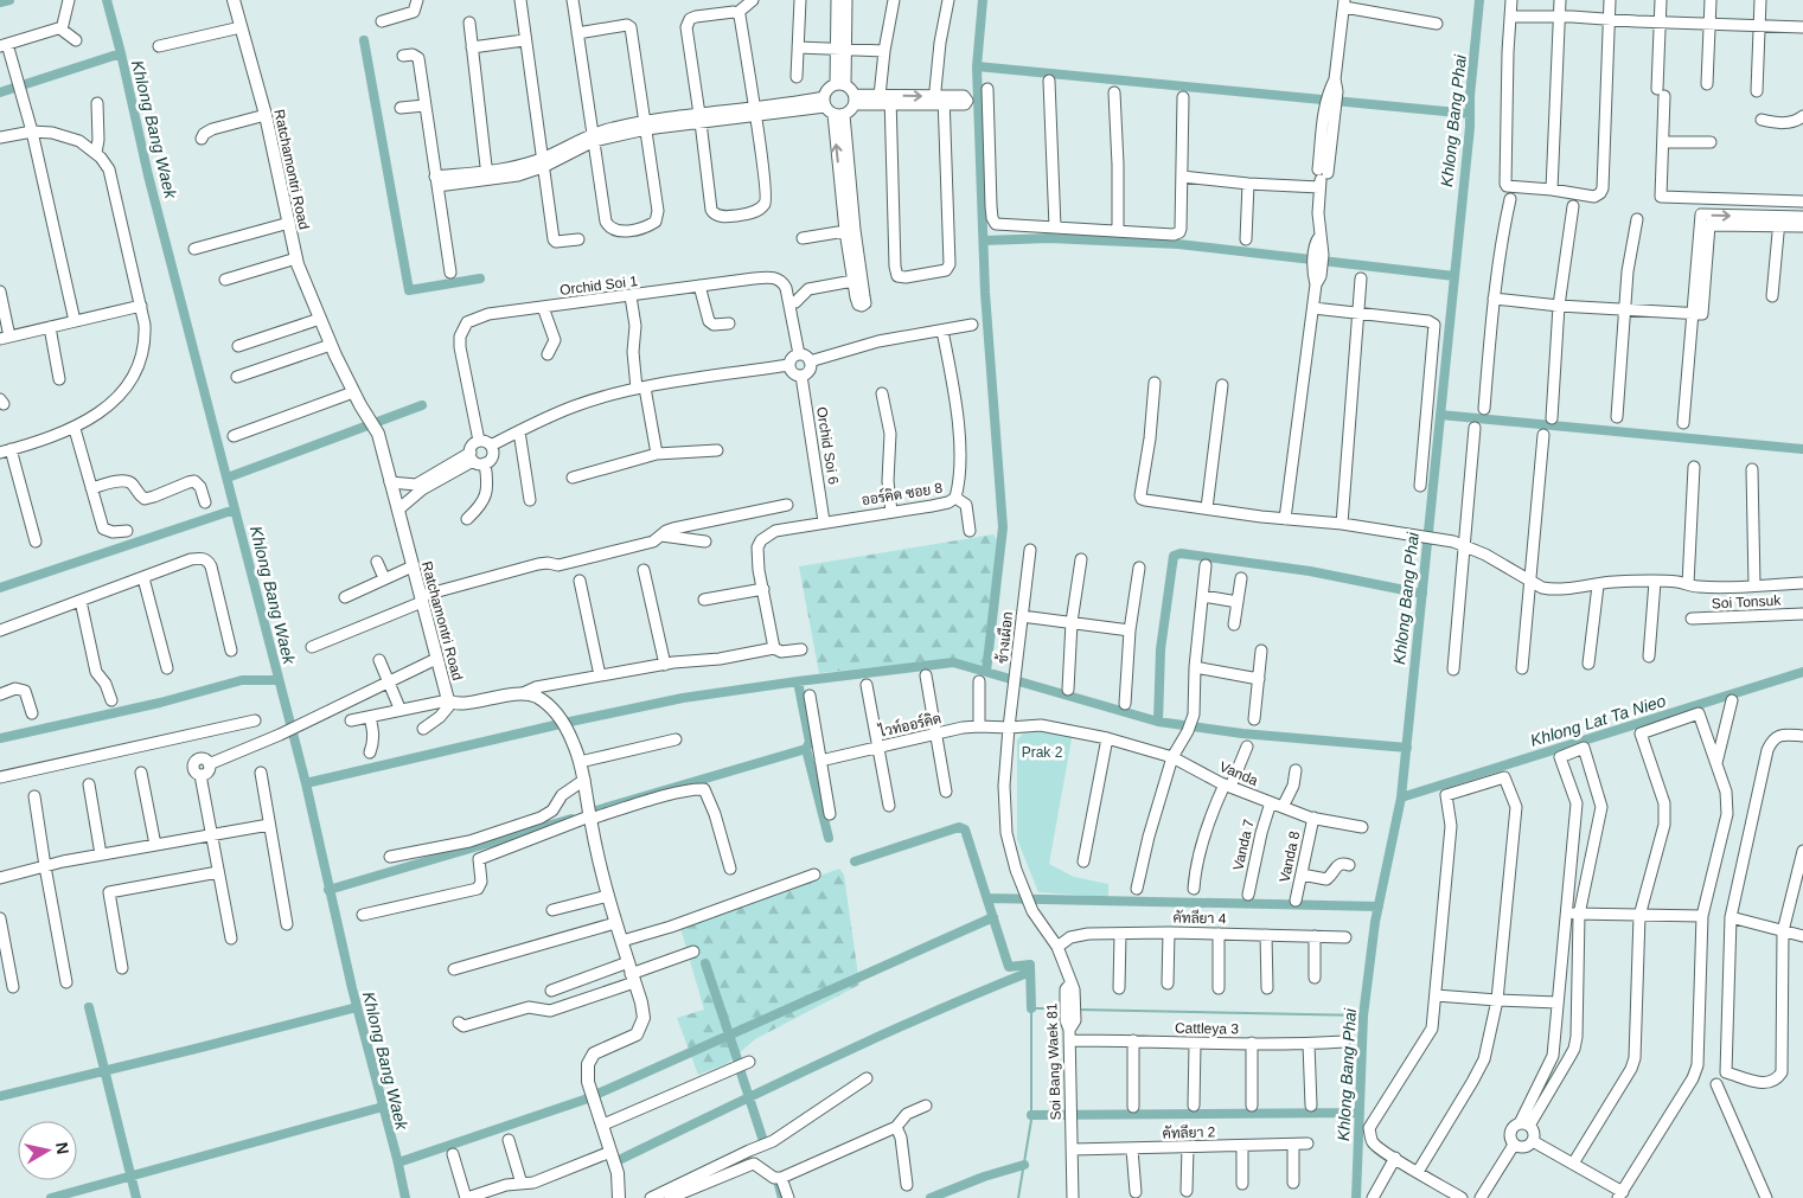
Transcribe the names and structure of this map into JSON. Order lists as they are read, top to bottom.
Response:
{
  "streets": {
    "street": [
      "Ratchamontri Road",
      "Orchid Soi 1",
      "Orchid Soi 6",
      "ออร์คิด ซอย 8",
      "Soi Tonsuk",
      "ช้างเผือก",
      "ไวท์ออร์คิด",
      "Vanda",
      "Vanda 7",
      "Vanda 8",
      "คัทลียา 4",
      "Cattleya 3",
      "Soi Bang Waek 81",
      "คัทลียา 2"
    ]
  },
  "crossings": [
    ["Orchid Soi 1", "Orchid Soi 6"],
    ["Orchid Soi 6", "ออร์คิด ซอย 8"],
    ["ช้างเผือก", "ไวท์ออร์คิด"],
    ["ช้างเผือก", "Vanda"],
    ["ช้างเผือก", "Soi Bang Waek 81"],
    ["ไวท์ออร์คิด", "Vanda"],
    ["ไวท์ออร์คิด", "Soi Bang Waek 81"],
    ["Vanda", "Vanda 7"],
    ["Vanda", "Vanda 8"],
    ["Vanda", "Soi Bang Waek 81"],
    ["คัทลียา 4", "Soi Bang Waek 81"],
    ["Cattleya 3", "Soi Bang Waek 81"],
    ["Soi Bang Waek 81", "คัทลียา 2"]
  ],
  "water": ["Khlong Bang Phai", "Khlong Bang Waek", "Khlong Lat Ta Nieo"],
  "parks": ["Prak 2"],
  "north": "right"
}
